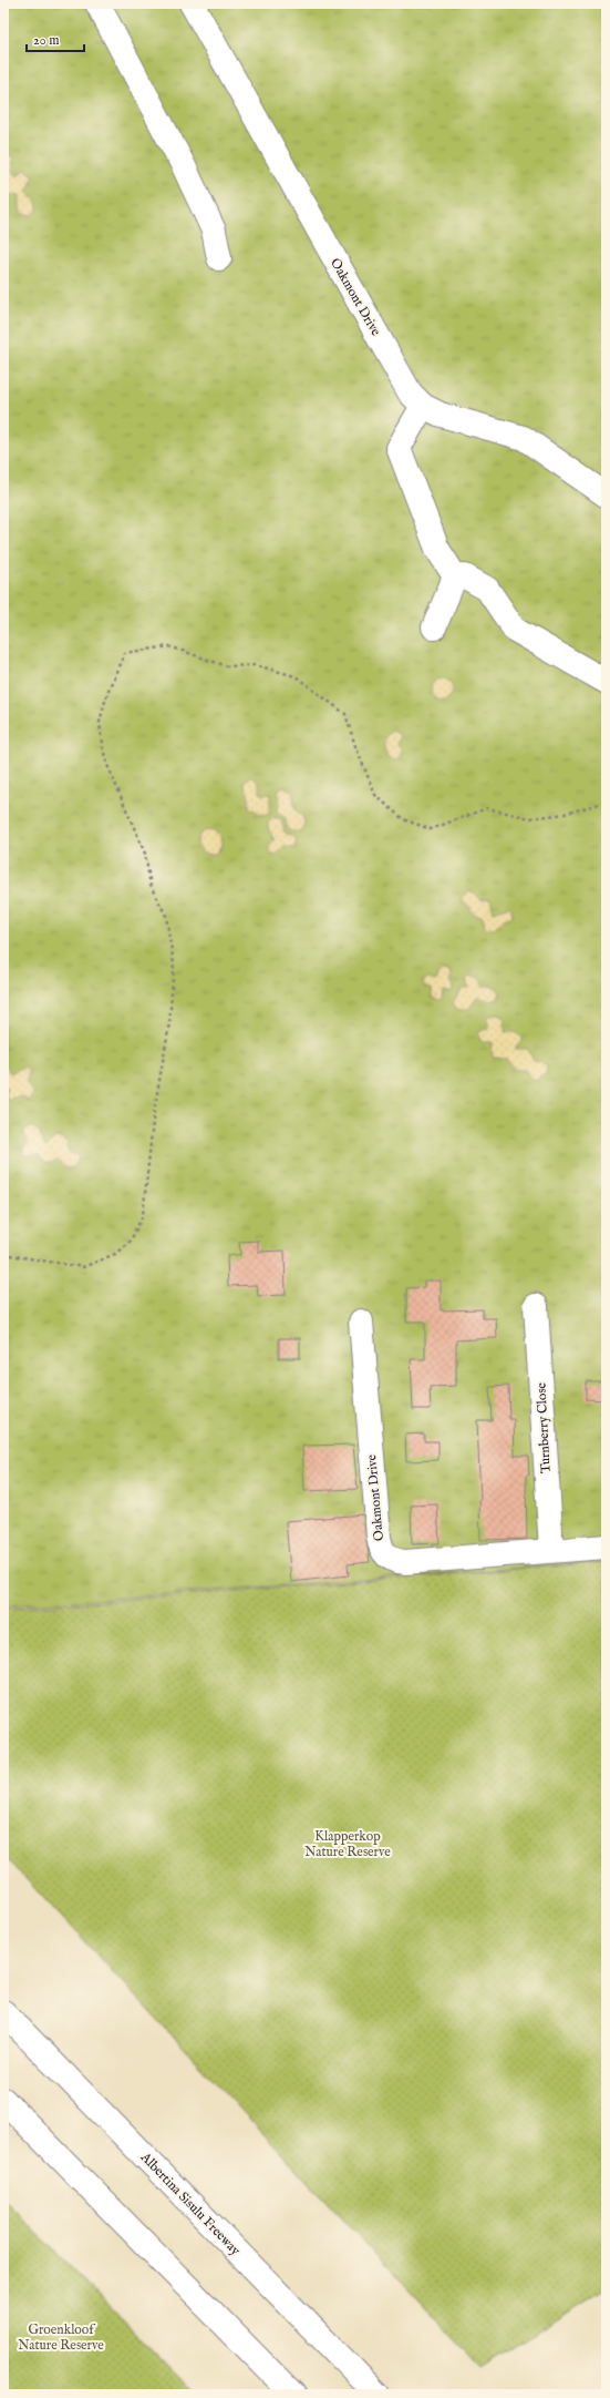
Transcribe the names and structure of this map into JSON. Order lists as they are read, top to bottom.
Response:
{
  "streets": {
    "main road": ["Oakmont Drive", "Turnberry Close", "Albertina Sisulu Freeway"]
  },
  "crossings": [
    ["Oakmont Drive", "Turnberry Close"]
  ],
  "parks": ["Klapperkop Nature Reserve", "Groenkloof Nature Reserve"],
  "scale_bar": "20 m"
}
